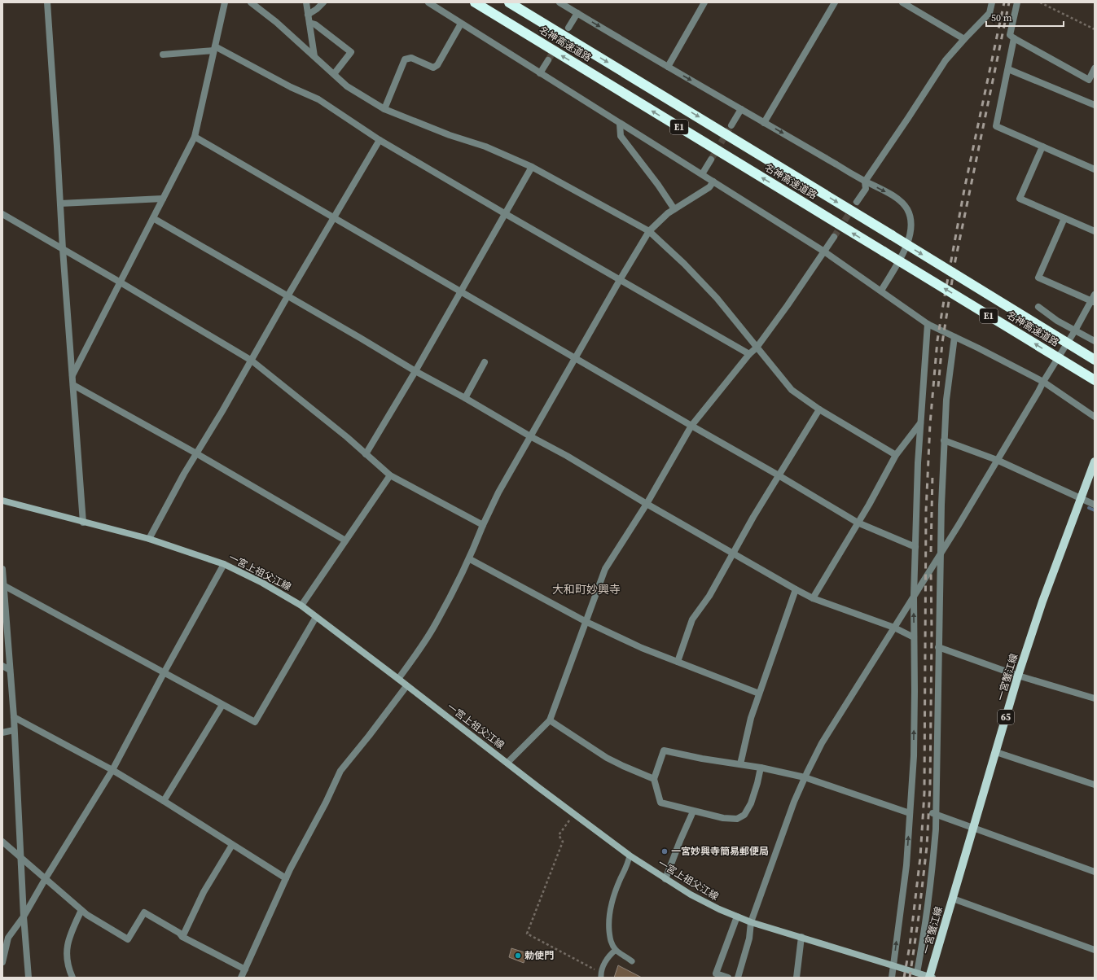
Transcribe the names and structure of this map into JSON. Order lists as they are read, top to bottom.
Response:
{
  "streets": {
    "highway": ["名神高速道路", "E1"],
    "main road": ["一宮上祖父江線", "一宮蟹江線", "65"]
  },
  "crossings": [
    ["一宮上祖父江線", "一宮蟹江線"]
  ],
  "districts": ["大和町妙興寺"],
  "places": ["一宮妙興寺簡易郵便局", "勅使門"],
  "scale_bar": "50 m"
}
